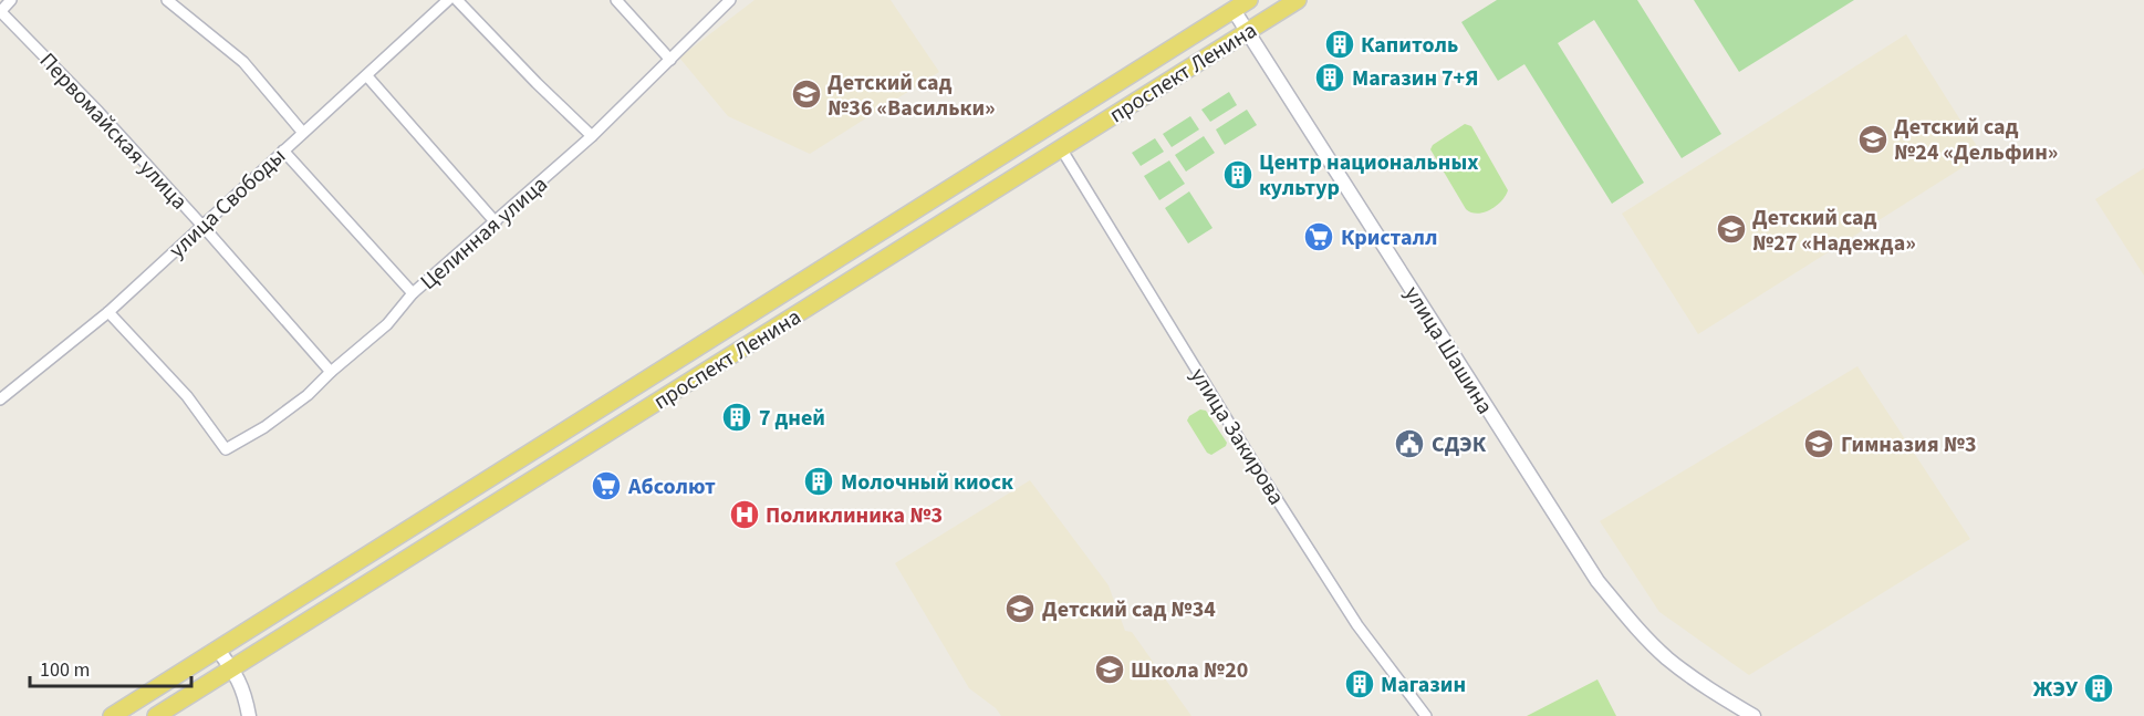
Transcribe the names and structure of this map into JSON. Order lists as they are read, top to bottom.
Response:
{
  "streets": {
    "main road": ["проспект Ленина"],
    "street": [
      "Первомайская улица",
      "улица Свободы",
      "Целинная улица",
      "улица Шашина",
      "улица Закирова"
    ]
  },
  "crossings": [
    ["проспект Ленина", "улица Шашина"],
    ["проспект Ленина", "улица Закирова"],
    ["Первомайская улица", "улица Свободы"],
    ["Первомайская улица", "Целинная улица"],
    ["улица Свободы", "Целинная улица"]
  ],
  "places": {
    "building": [
      "Капитоль",
      "Магазин 7+Я",
      "Центр национальных культур",
      "7 дней",
      "Молочный киоск",
      "Магазин",
      "ЖЭУ"
    ],
    "school or university": [
      "Детский сад №36 «Васильки»",
      "Детский сад №24 «Дельфин»",
      "Детский сад №27 «Надежда»",
      "Гимназия №3",
      "Детский сад №34",
      "Школа №20"
    ],
    "supermarket": ["Кристалл", "Абсолют"],
    "public building": ["СДЭК"],
    "hospital": ["Поликлиника №3"]
  },
  "scale_bar": "100 m"
}
